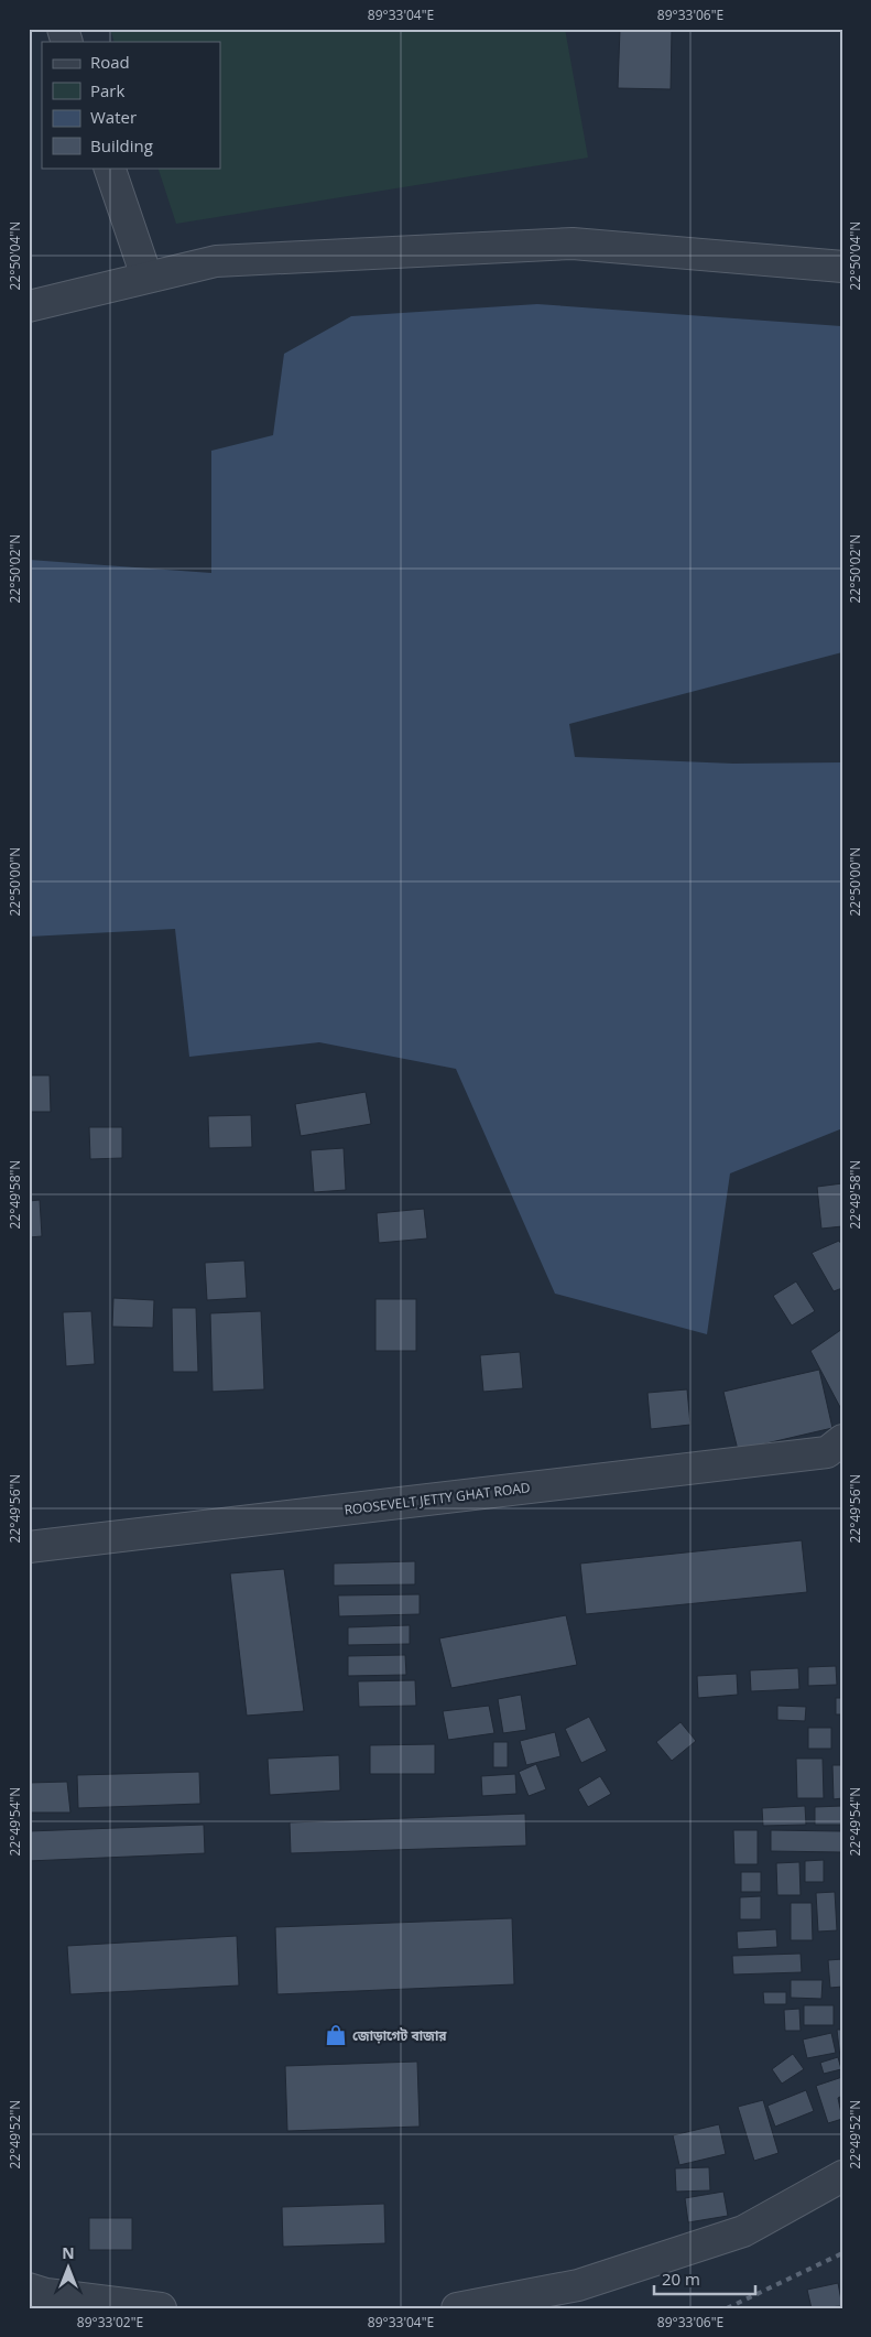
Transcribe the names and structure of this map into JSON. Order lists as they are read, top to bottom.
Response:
{
  "streets": {
    "street": ["ROOSEVELT JETTY GHAT ROAD"]
  },
  "places": {
    "shop": ["জোড়াগেট বাজার"]
  },
  "legend": [
    "Road",
    "Park",
    "Water",
    "Building"
  ],
  "scale_bar": "20 m",
  "north": "top",
  "coordinates": [
    "89°33'04\"E",
    "89°33'06\"E",
    "22°50'04\"N",
    "22°50'02\"N",
    "22°50'00\"N",
    "22°49'58\"N",
    "22°49'56\"N",
    "22°49'54\"N",
    "22°49'52\"N",
    "89°33'02\"E"
  ]
}
